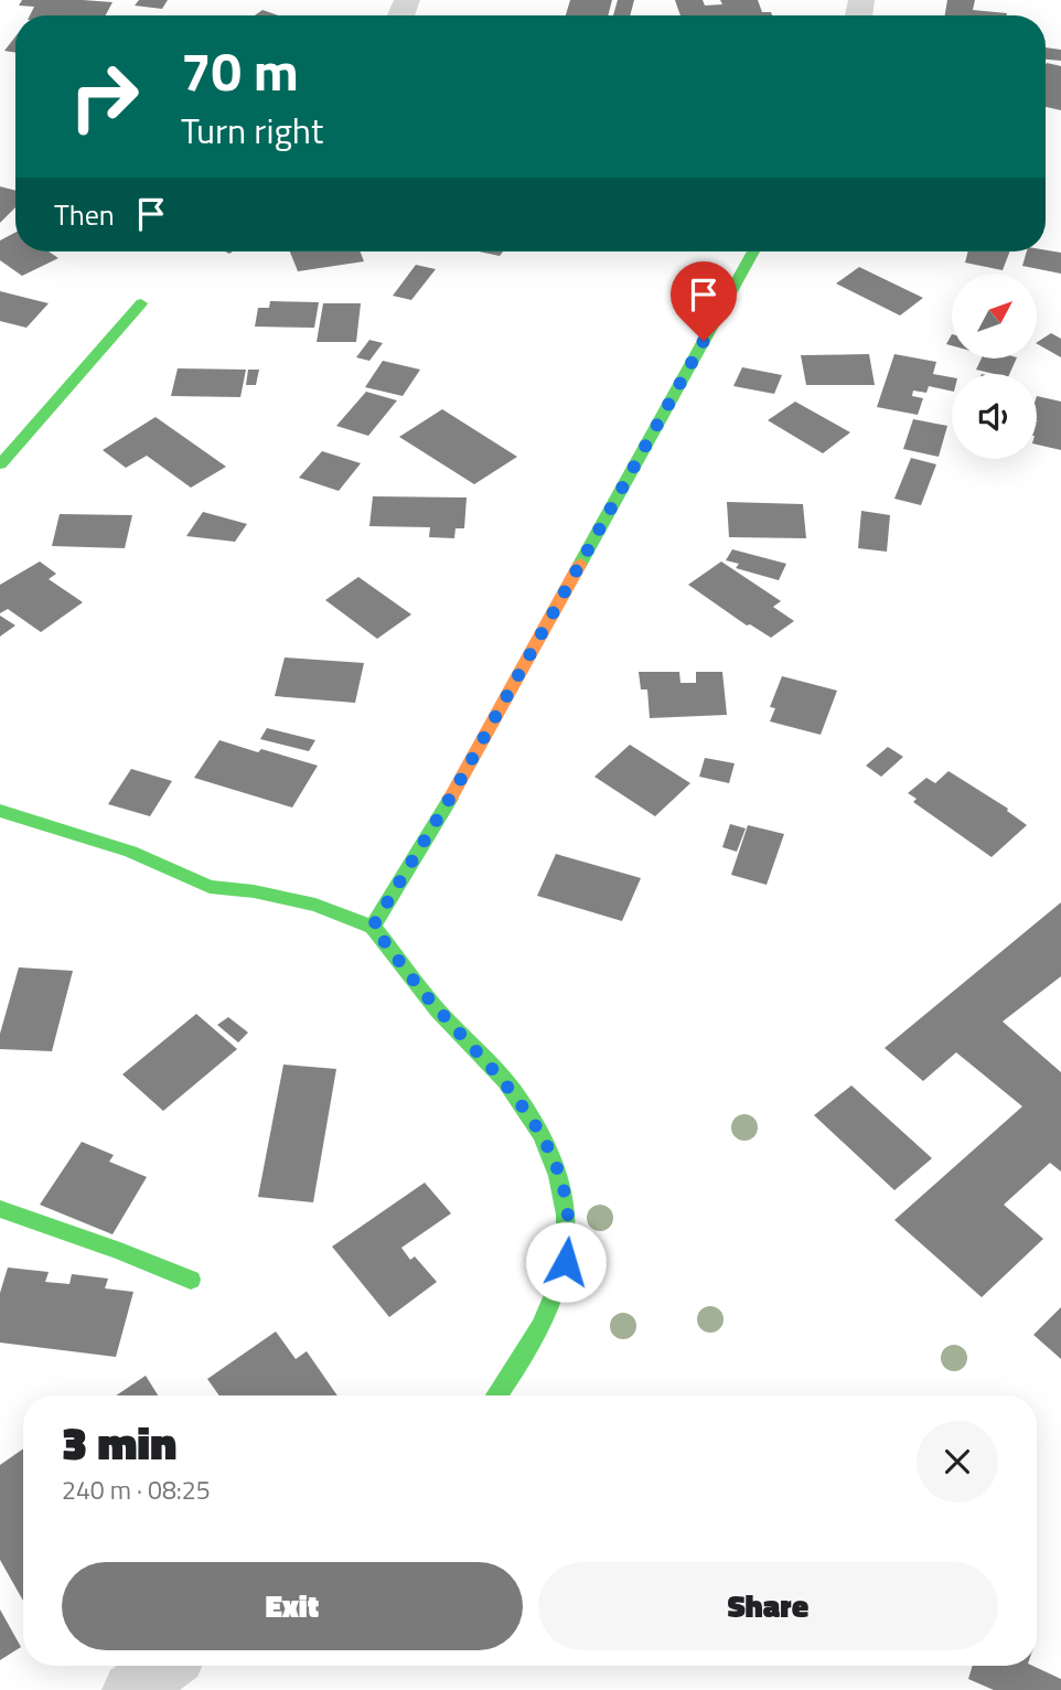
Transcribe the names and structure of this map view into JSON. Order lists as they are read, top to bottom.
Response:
{
  "north": "top right",
  "page": {
    "turn": ["70 m", "Turn right"],
    "then": "Then",
    "heading": ["3 min", "240 m · 08:25"],
    "buttons": ["Exit", "Share"]
  }
}
